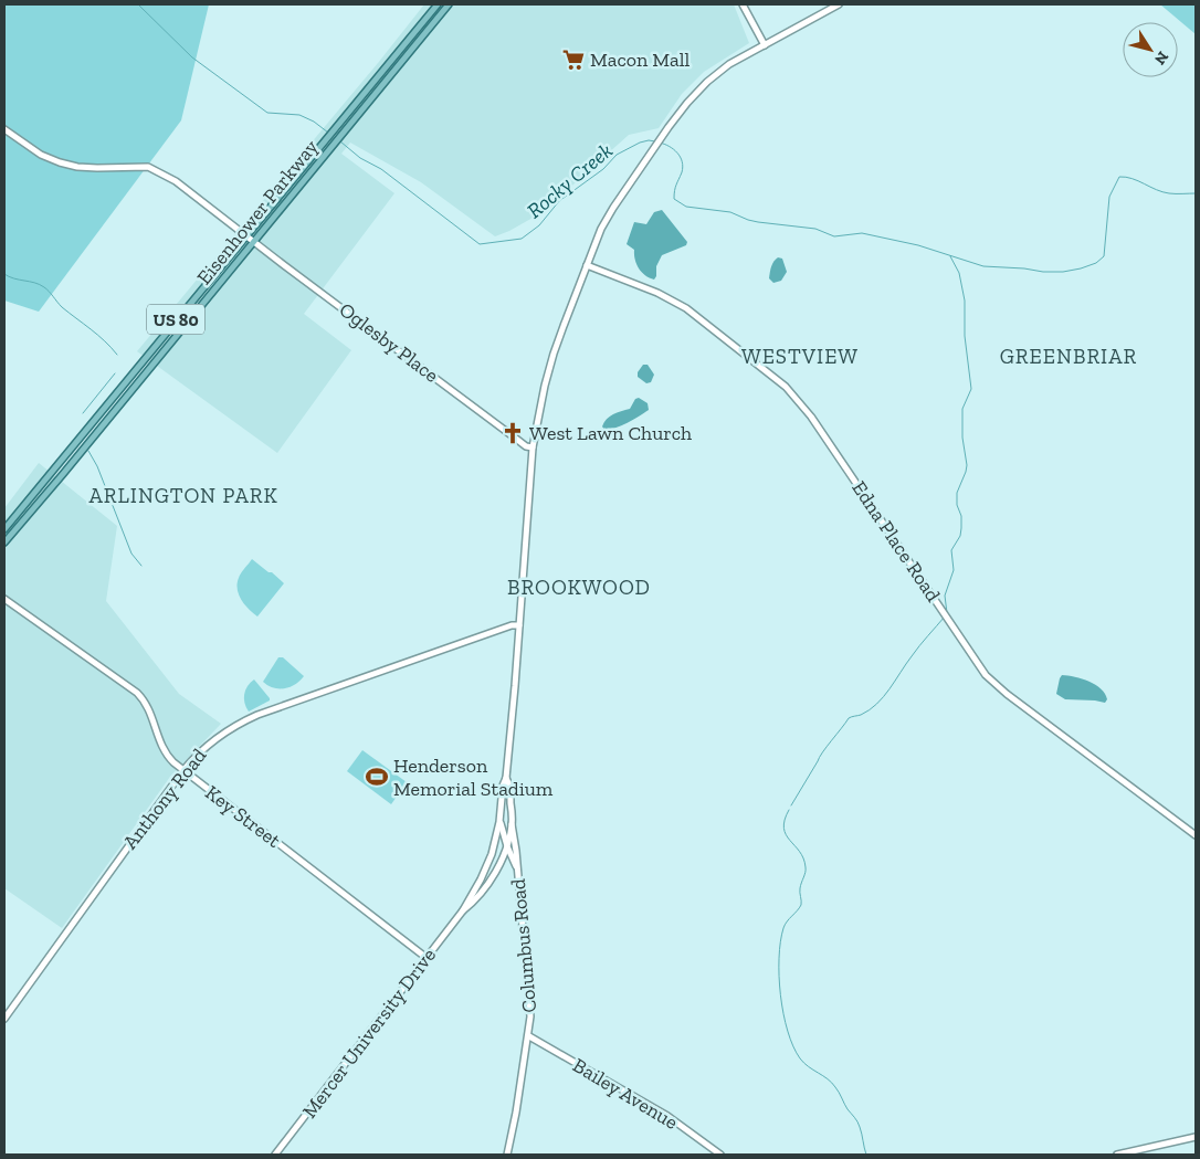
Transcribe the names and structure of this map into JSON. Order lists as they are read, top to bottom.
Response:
{
  "streets": {
    "main road": ["Eisenhower Parkway", "US 80"],
    "street": [
      "Oglesby Place",
      "Edna Place Road",
      "Anthony Road",
      "Key Street",
      "Columbus Road",
      "Mercer University Drive",
      "Bailey Avenue"
    ]
  },
  "crossings": [
    ["Eisenhower Parkway", "Oglesby Place"],
    ["Oglesby Place", "Mercer University Drive"],
    ["Edna Place Road", "Mercer University Drive"],
    ["Anthony Road", "Key Street"],
    ["Anthony Road", "Mercer University Drive"],
    ["Key Street", "Mercer University Drive"],
    ["Columbus Road", "Mercer University Drive"],
    ["Columbus Road", "Bailey Avenue"]
  ],
  "districts": [
    "WESTVIEW",
    "GREENBRIAR",
    "ARLINGTON PARK",
    "BROOKWOOD"
  ],
  "water": ["Rocky Creek"],
  "places": {
    "supermarket": ["Macon Mall"],
    "church": ["West Lawn Church"],
    "sports": ["Henderson Memorial Stadium"]
  },
  "north": "bottom right"
}
